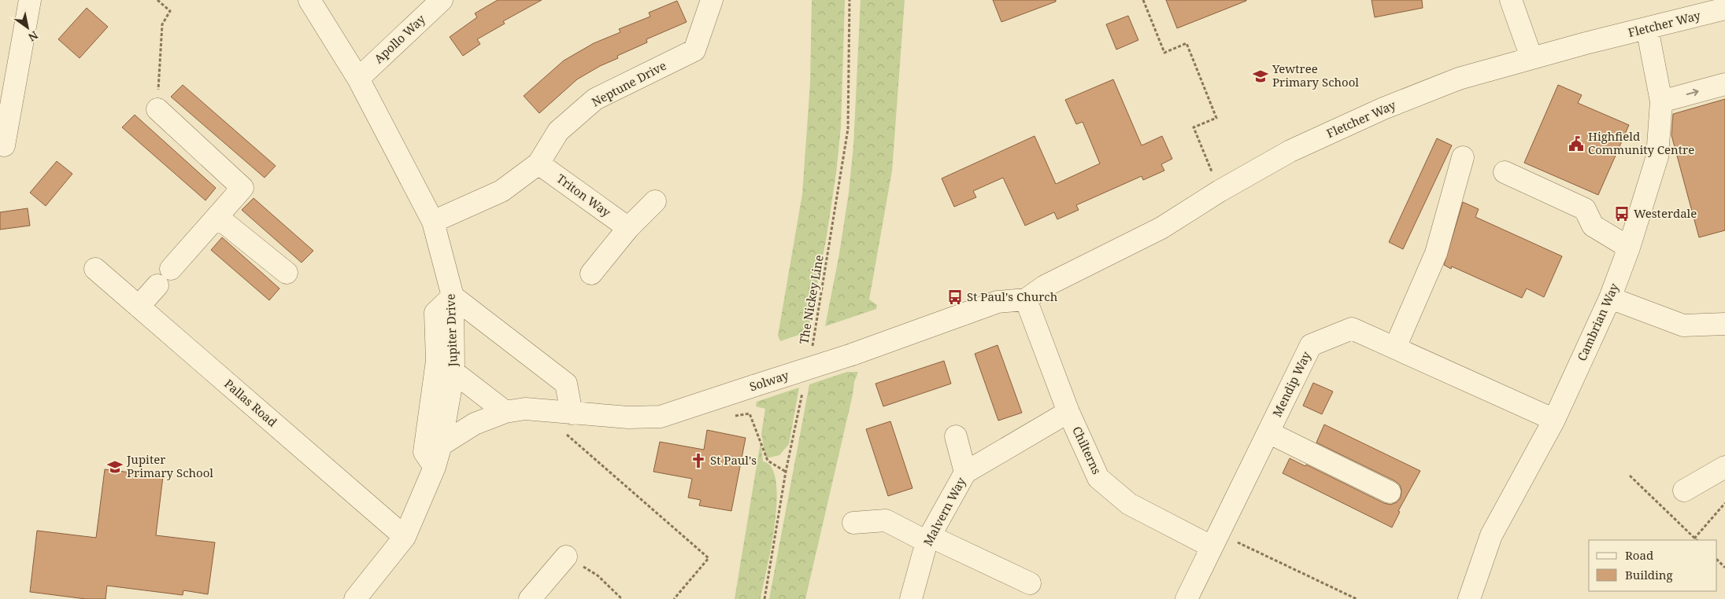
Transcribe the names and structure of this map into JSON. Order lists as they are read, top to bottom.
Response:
{
  "streets": {
    "street": [
      "Fletcher Way",
      "Apollo Way",
      "Neptune Drive",
      "Triton Way",
      "Cambrian Way",
      "Jupiter Drive",
      "Solway",
      "Mendip Way",
      "Pallas Road",
      "Chilterns",
      "Malvern Way"
    ],
    "path": ["The Nickey Line"]
  },
  "crossings": [
    ["Fletcher Way", "Cambrian Way"],
    ["Fletcher Way", "Solway"],
    ["Fletcher Way", "Chilterns"],
    ["Apollo Way", "Jupiter Drive"],
    ["Neptune Drive", "Triton Way"],
    ["Neptune Drive", "Jupiter Drive"],
    ["Cambrian Way", "Mendip Way"],
    ["Jupiter Drive", "Solway"],
    ["Jupiter Drive", "Pallas Road"],
    ["Solway", "Chilterns"],
    ["Mendip Way", "Chilterns"],
    ["Chilterns", "Malvern Way"]
  ],
  "places": {
    "school or university": ["Yewtree Primary School", "Jupiter Primary School"],
    "public building": ["Highfield Community Centre"],
    "bus stop": ["Westerdale", "St Paul's Church"],
    "church": ["St Paul's"]
  },
  "legend": ["Road", "Building"],
  "north": "bottom right"
}
